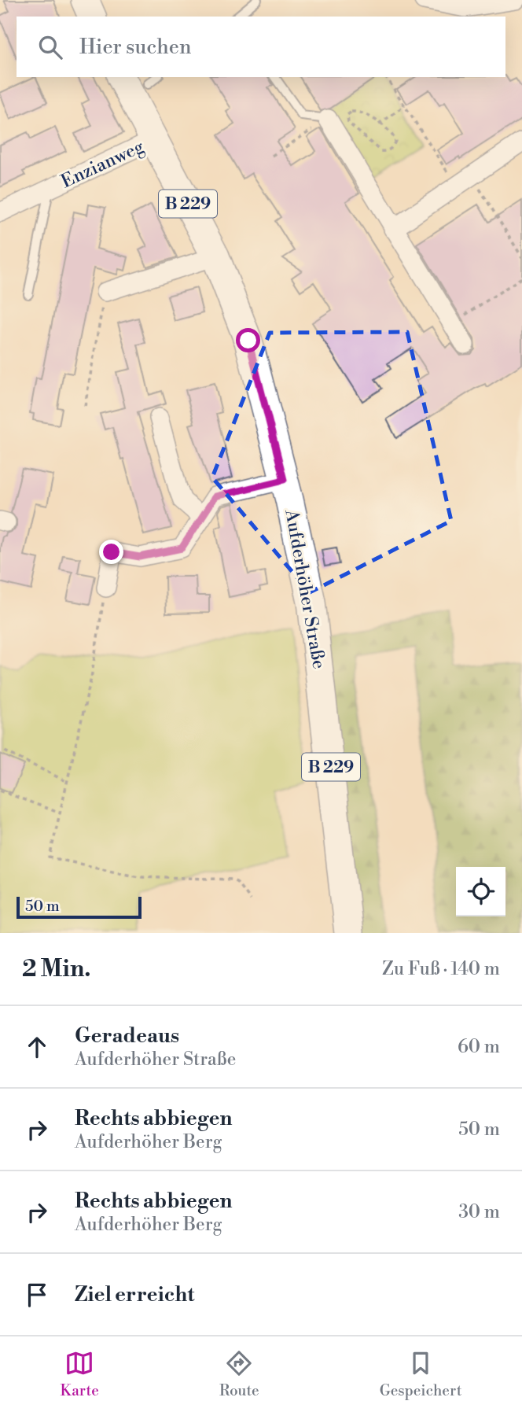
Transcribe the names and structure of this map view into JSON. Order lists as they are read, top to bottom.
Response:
{
  "streets": {
    "main road": ["B 229", "Aufderhöher Straße"],
    "street": ["Enzianweg"]
  },
  "crossings": [
    ["Enzianweg", "Aufderhöher Straße"]
  ],
  "scale_bar": "50 m",
  "page": {
    "search": "Hier suchen",
    "scale": "50 m",
    "heading": ["2 Min.", "Zu Fuß · 140 m"],
    "list": [
      ["Geradeaus", "Aufderhöher Straße", "60 m"],
      ["Rechts abbiegen", "Aufderhöher Berg", "50 m"],
      ["Rechts abbiegen", "Aufderhöher Berg", "30 m"],
      "Ziel erreicht"
    ],
    "nav": ["Karte", "Route", "Gespeichert"]
  }
}
